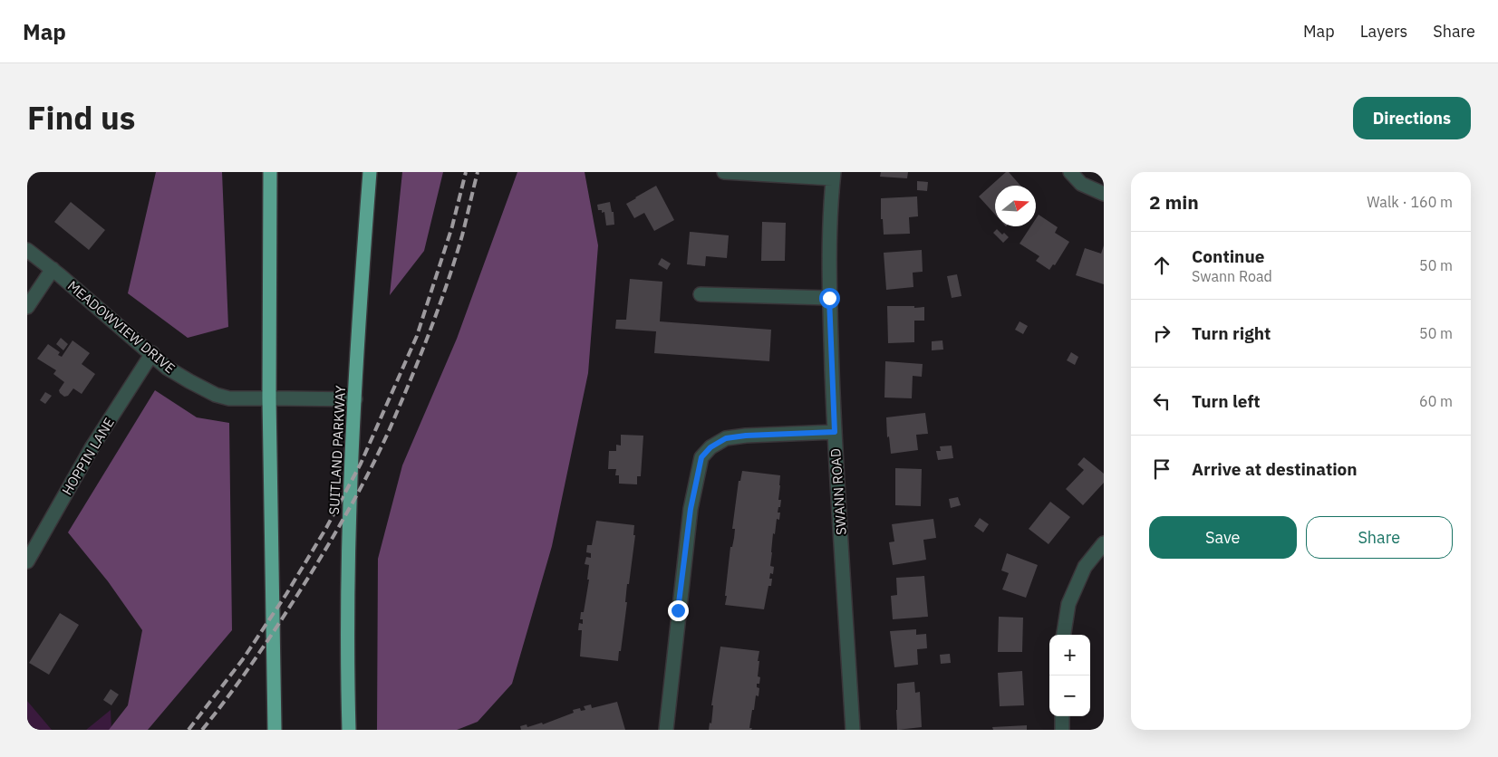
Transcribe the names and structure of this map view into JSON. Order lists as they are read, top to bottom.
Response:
{
  "streets": {
    "highway": ["SUITLAND PARKWAY"],
    "street": ["MEADOWVIEW DRIVE", "HOPPIN LANE", "SWANN ROAD"]
  },
  "crossings": [
    ["MEADOWVIEW DRIVE", "SUITLAND PARKWAY"],
    ["MEADOWVIEW DRIVE", "HOPPIN LANE"]
  ],
  "north": "right",
  "page": {
    "header": "Map",
    "nav": ["Map", "Layers", "Share"],
    "title": "Find us",
    "buttons": [
      "Directions",
      ["Save", "Share"]
    ],
    "heading": ["2 min", "Walk · 160 m"],
    "list": [
      ["Continue", "Swann Road", "50 m"],
      ["Turn right", "50 m"],
      ["Turn left", "60 m"],
      "Arrive at destination"
    ],
    "map_buttons": ["+", "−"]
  }
}
